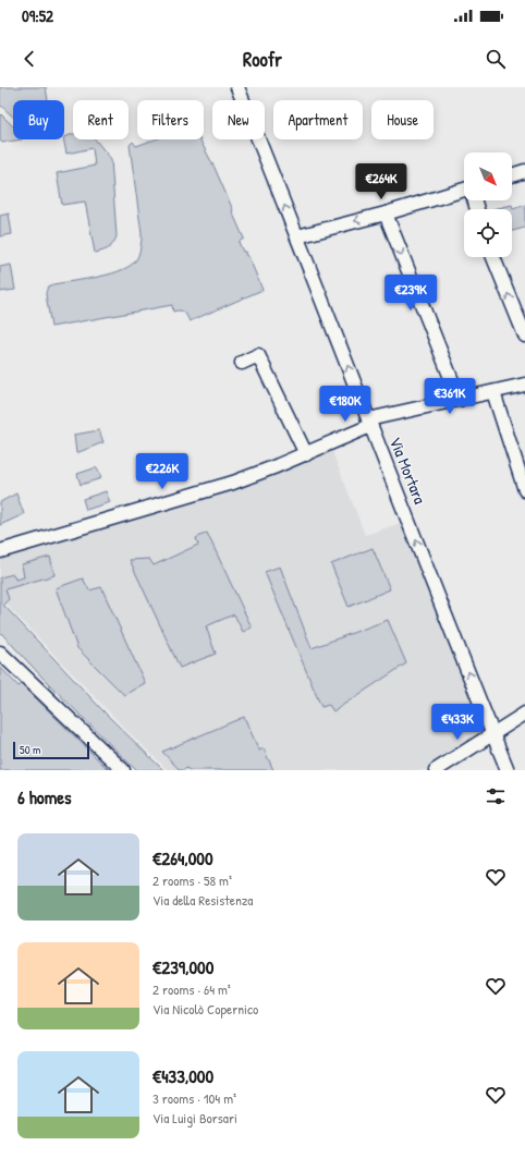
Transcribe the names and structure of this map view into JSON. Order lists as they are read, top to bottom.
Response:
{
  "streets": {
    "street": ["Via Mortara"]
  },
  "one_way": ["Via Mortara"],
  "scale_bar": "50 m",
  "north": "bottom right",
  "page": {
    "status": "09:52",
    "header": "Roofr",
    "chip": [
      "Buy",
      "Rent",
      "Filters",
      "New",
      "Apartment",
      "House"
    ],
    "price": [
      "€264K",
      "€239K",
      "€361K",
      "€180K",
      "€226K",
      "€433K"
    ],
    "scale": "50 m",
    "heading": "6 homes",
    "list": [
      {
        "name": "€264,000",
        "note": "2 rooms · 58 m² · Via della Resistenza"
      },
      {
        "name": "€239,000",
        "note": "2 rooms · 64 m² · Via Nicolò Copernico"
      },
      {
        "name": "€433,000",
        "note": "3 rooms · 104 m² · Via Luigi Borsari"
      }
    ]
  }
}
